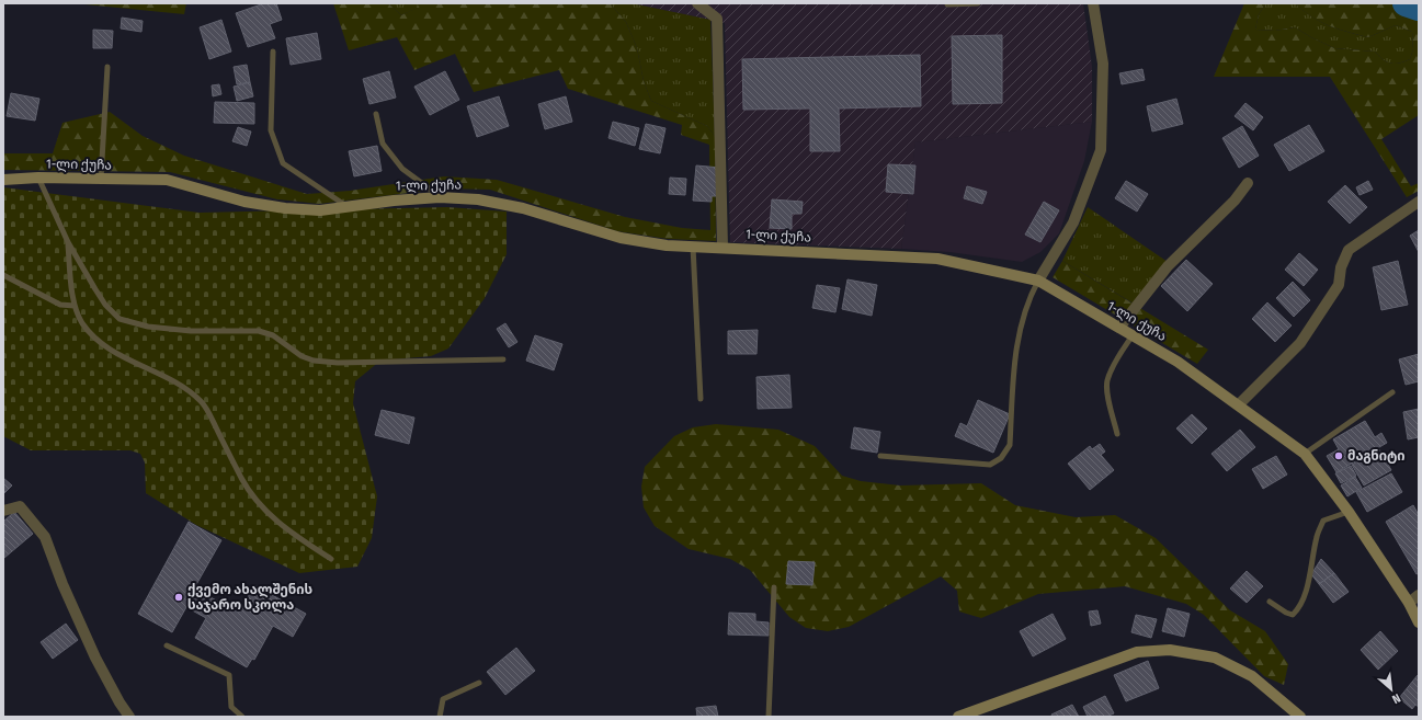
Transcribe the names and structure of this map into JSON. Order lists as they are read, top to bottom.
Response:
{
  "streets": {
    "street": ["1-ლი ქუჩა"]
  },
  "places": ["მაგნიტი", "ქვემო ახალშენის საჯარო სკოლა"],
  "north": "bottom right"
}
